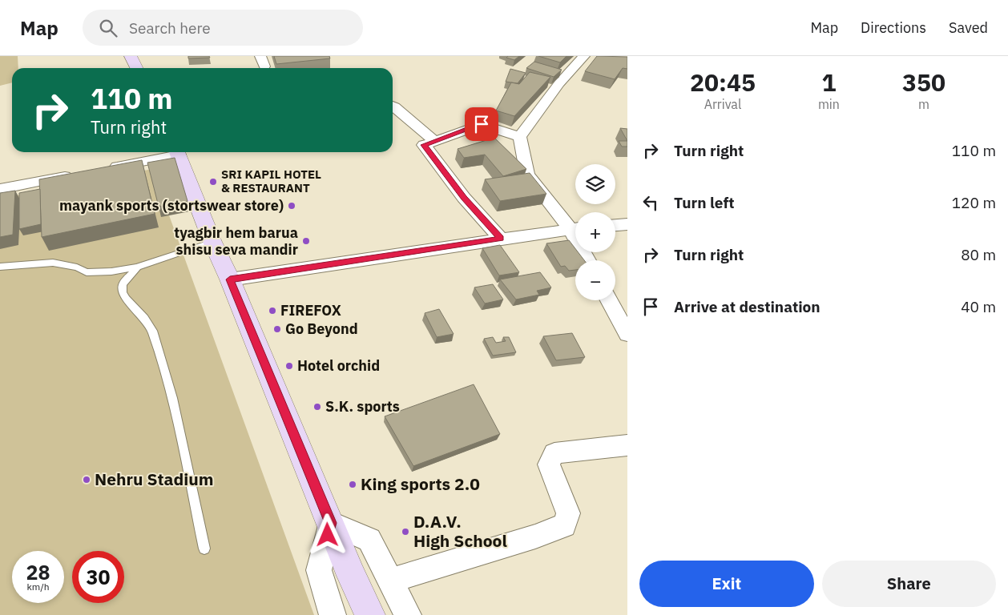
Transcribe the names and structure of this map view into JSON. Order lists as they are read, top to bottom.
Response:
{
  "places": [
    "SRI KAPIL HOTEL & RESTAURANT",
    "mayank sports (stortswear store)",
    "tyagbir hem barua shisu seva mandir",
    "FIREFOX",
    "Go Beyond",
    "Hotel orchid",
    "S.K. sports",
    "Nehru Stadium",
    "King sports 2.0",
    "D.A.V. High School"
  ],
  "page": {
    "header": "Map",
    "search": "Search here",
    "nav": ["Map", "Directions", "Saved"],
    "eta": [
      "20:45",
      "Arrival",
      "1",
      "min",
      "350",
      "m"
    ],
    "turn": ["110 m", "Turn right"],
    "list": [
      {
        "name": "Turn right",
        "value": "110 m"
      },
      {
        "name": "Turn left",
        "value": "120 m"
      },
      {
        "name": "Turn right",
        "value": "80 m"
      },
      {
        "name": "Arrive at destination",
        "value": "40 m"
      }
    ],
    "map_buttons": ["+", "−"],
    "speed": "28 km/h",
    "limit": "30",
    "buttons": ["Exit", "Share"]
  }
}
